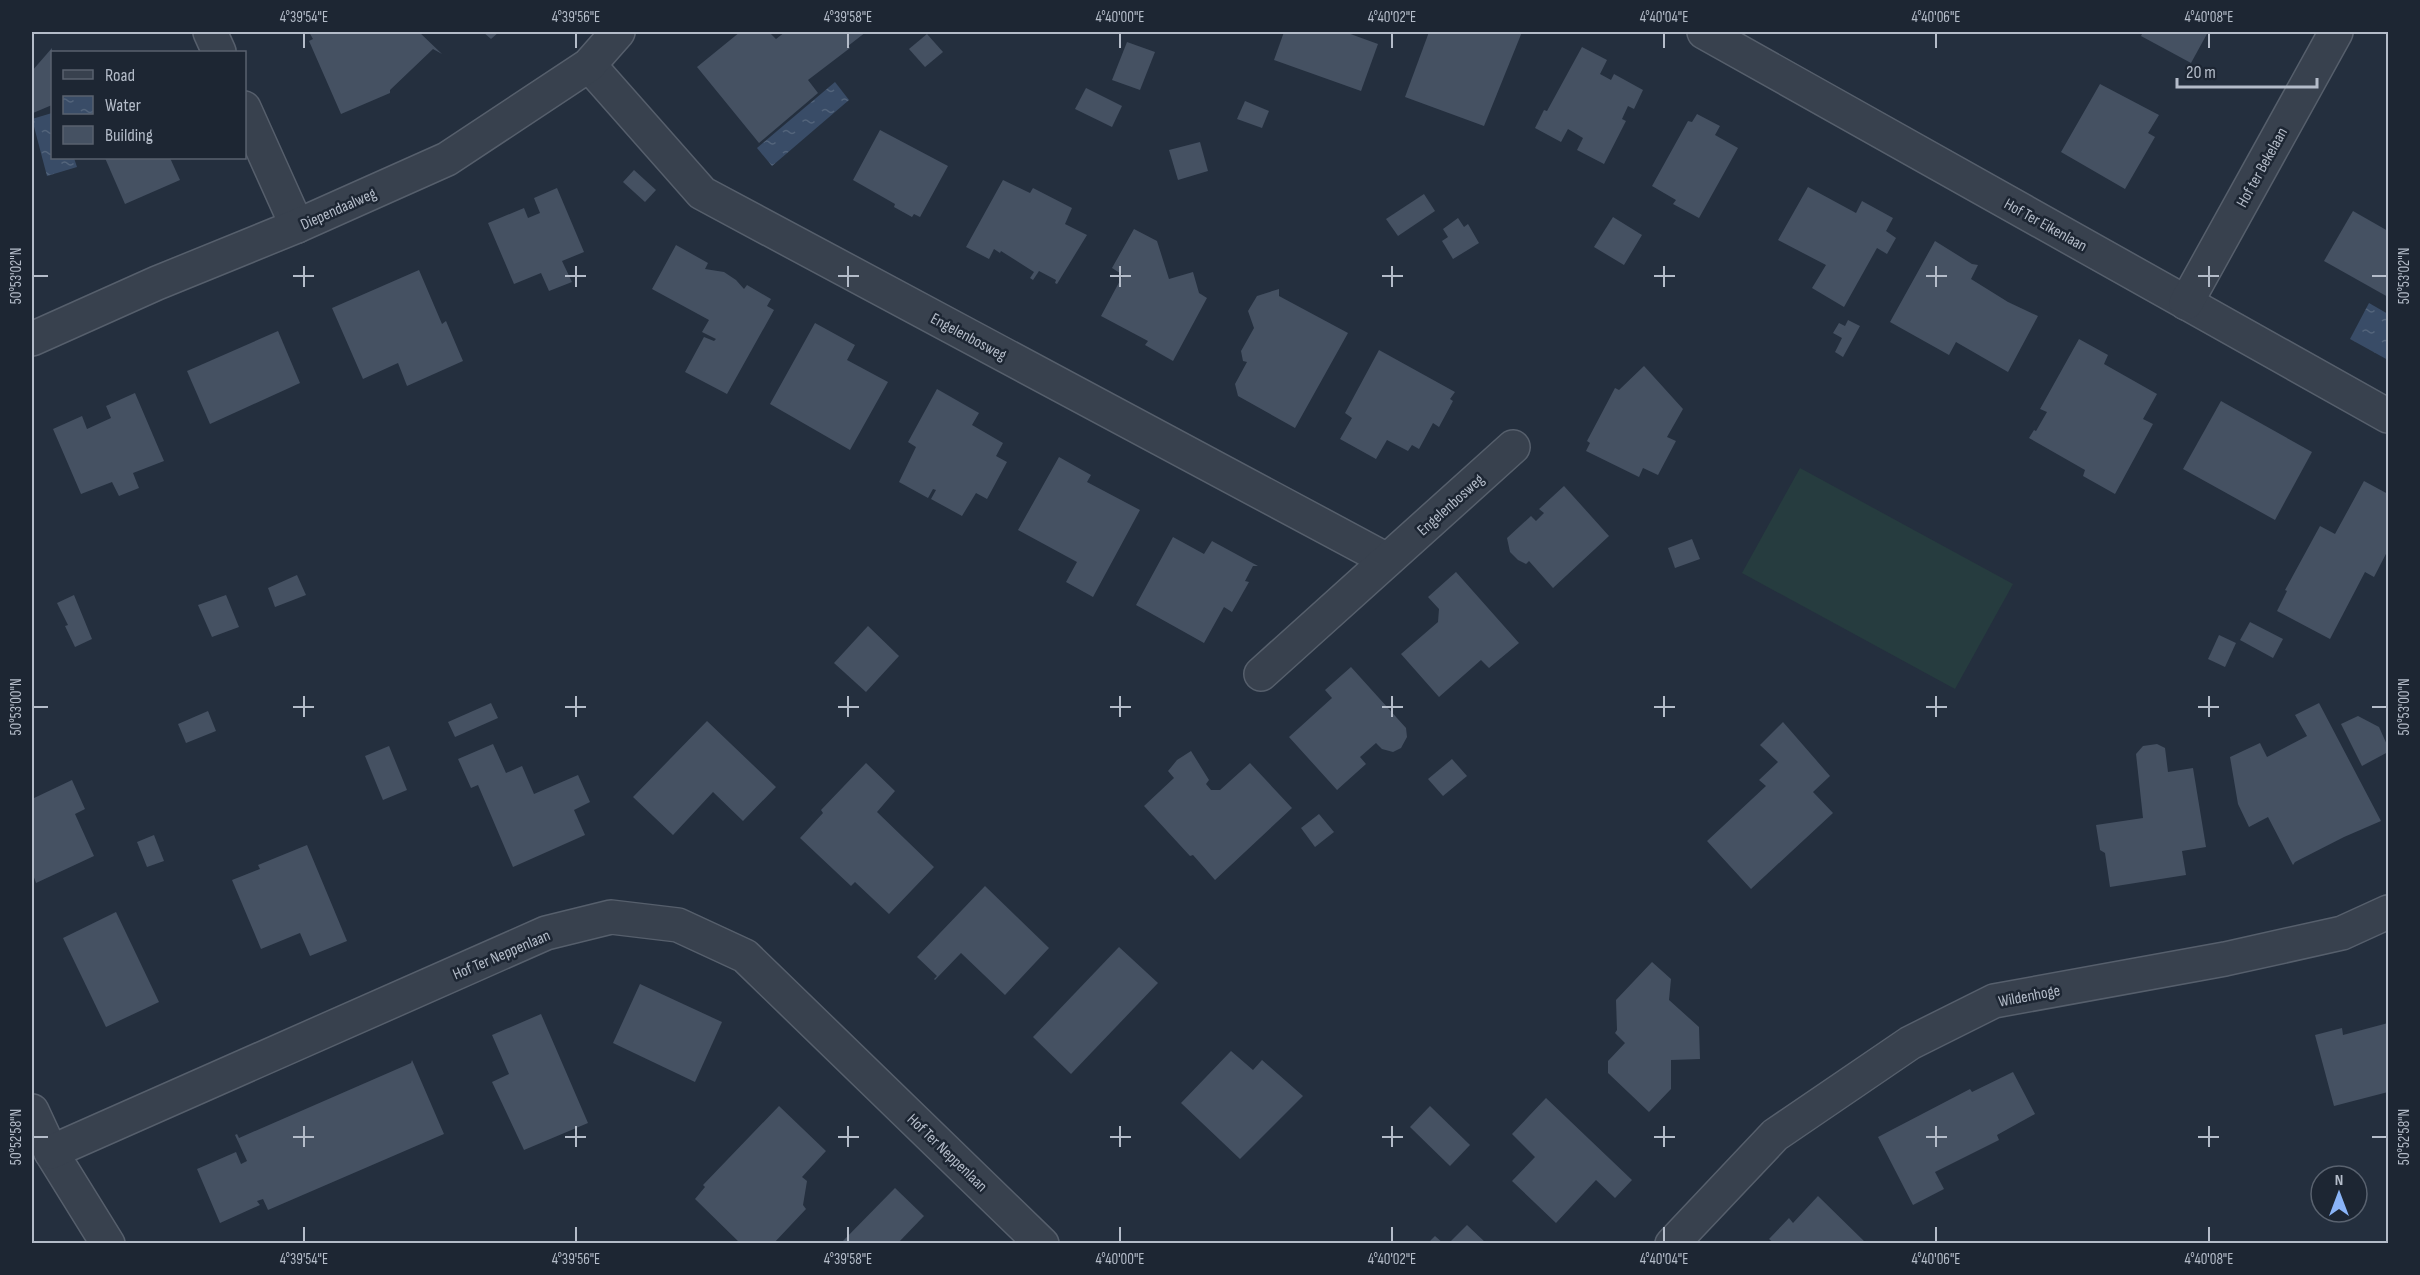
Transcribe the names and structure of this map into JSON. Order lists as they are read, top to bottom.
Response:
{
  "streets": {
    "street": [
      "Hof ter Bekelaan",
      "Diependaalweg",
      "Hof Ter Eikenlaan",
      "Engelenbosweg",
      "Hof Ter Neppenlaan",
      "Wildenhoge"
    ]
  },
  "crossings": [
    ["Hof ter Bekelaan", "Hof Ter Eikenlaan"],
    ["Diependaalweg", "Engelenbosweg"]
  ],
  "legend": ["Road", "Water", "Building"],
  "scale_bar": "20 m",
  "north": "top",
  "coordinates": [
    "4°39'54\"E",
    "4°39'56\"E",
    "4°39'58\"E",
    "4°40'00\"E",
    "4°40'02\"E",
    "4°40'04\"E",
    "4°40'06\"E",
    "4°40'08\"E",
    "50°53'02\"N",
    "50°53'00\"N",
    "50°52'58\"N"
  ]
}
